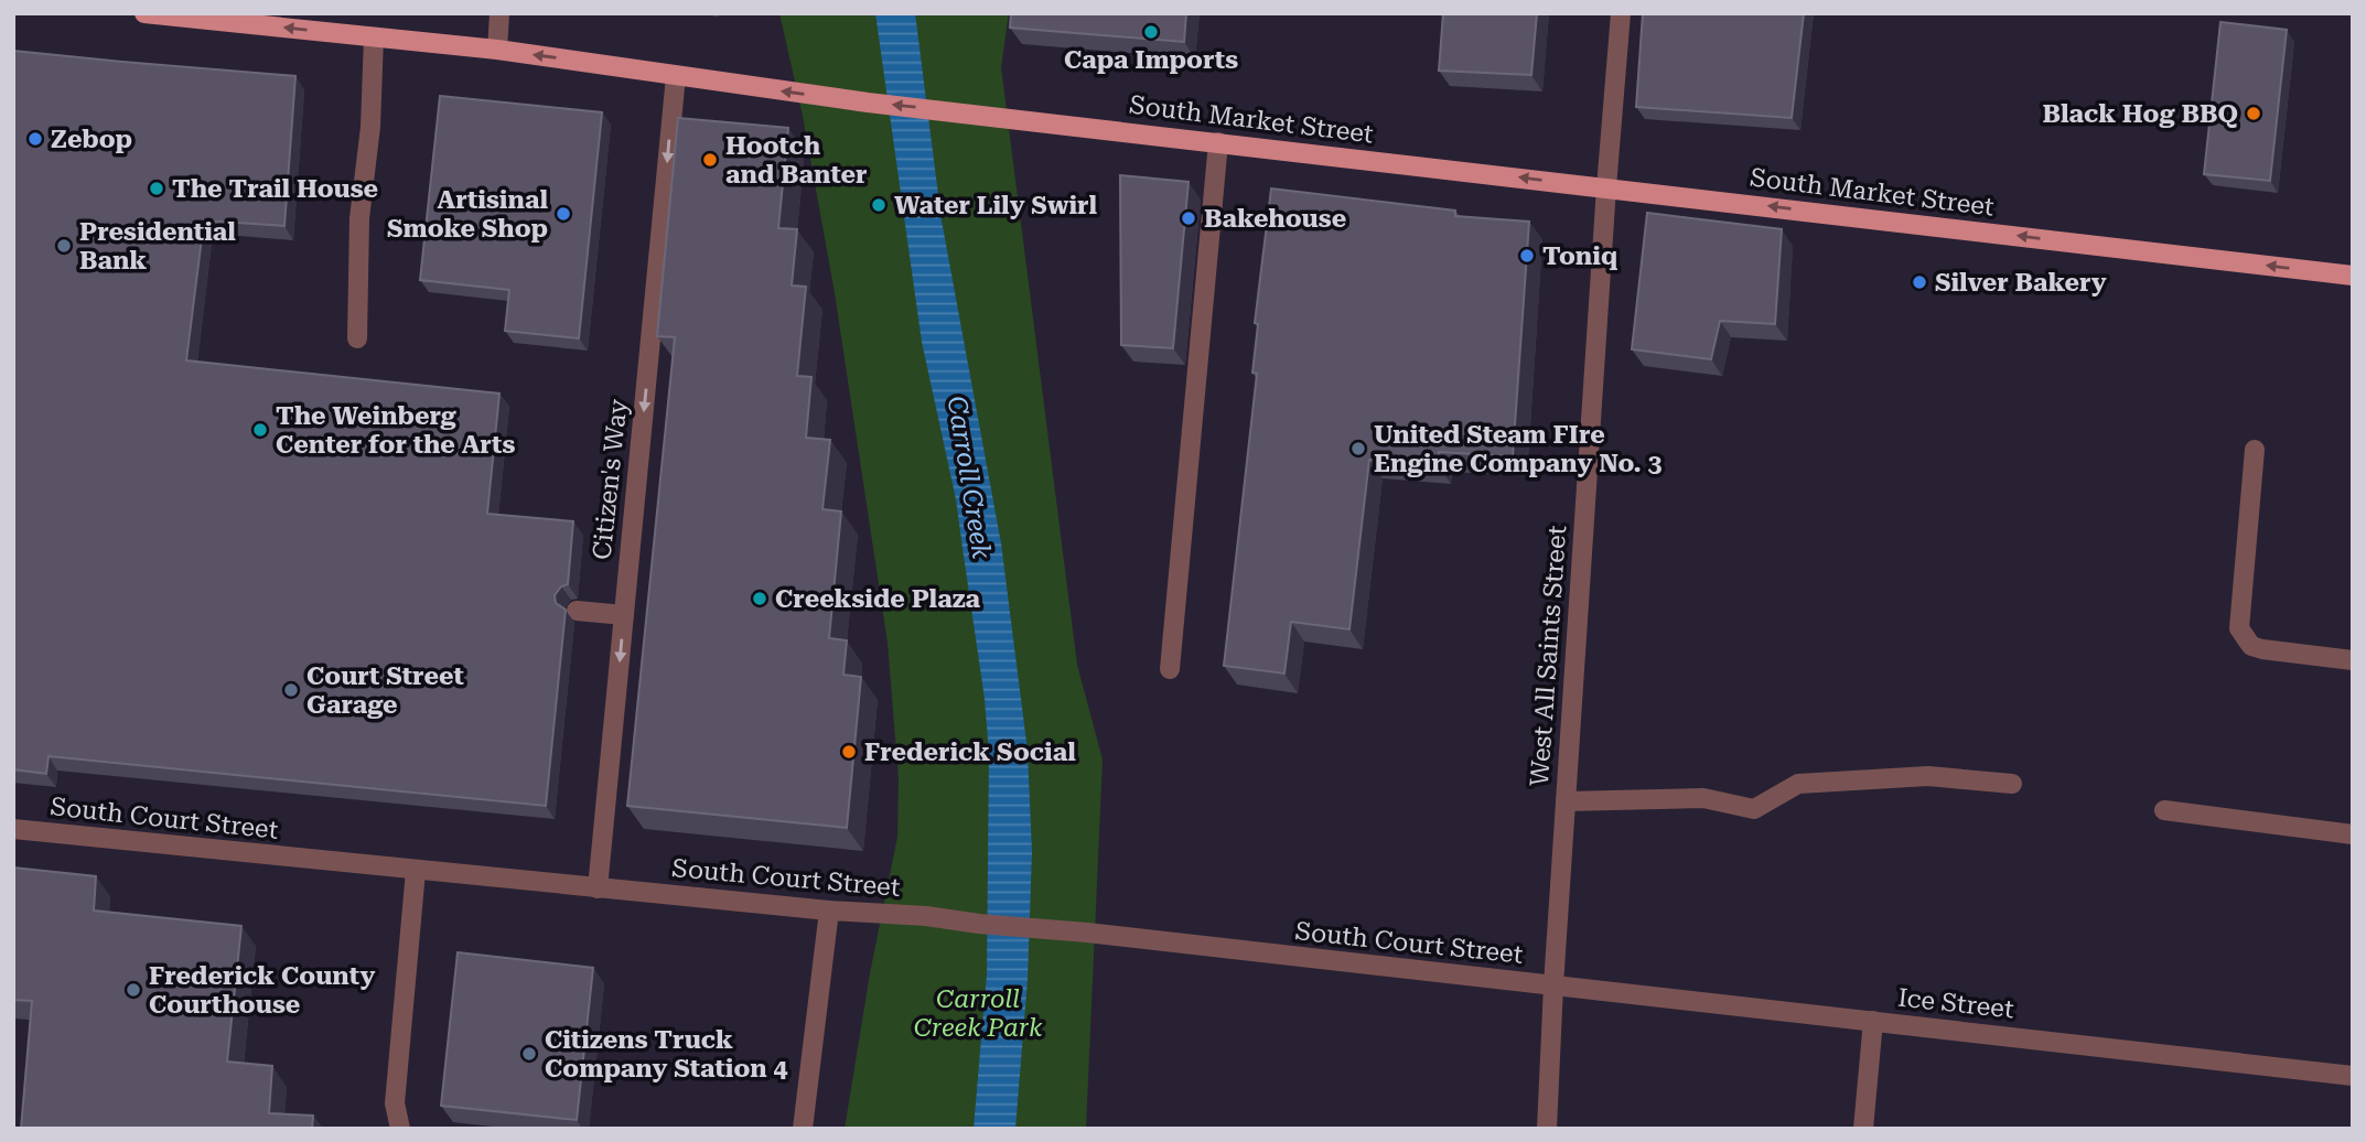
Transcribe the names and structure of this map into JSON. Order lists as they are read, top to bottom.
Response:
{
  "streets": {
    "main road": ["South Market Street"],
    "street": [
      "Citizen's Way",
      "West All Saints Street",
      "South Court Street",
      "Ice Street"
    ]
  },
  "crossings": [
    ["South Market Street", "Citizen's Way"],
    ["South Market Street", "West All Saints Street"],
    ["Citizen's Way", "South Court Street"],
    ["West All Saints Street", "South Court Street"],
    ["West All Saints Street", "Ice Street"],
    ["South Court Street", "Ice Street"]
  ],
  "one_way": ["South Market Street", "Citizen's Way"],
  "water": ["Carroll Creek"],
  "parks": ["Carroll Creek Park"],
  "places": [
    "Capa Imports",
    "Black Hog BBQ",
    "Zebop",
    "Hootch and Banter",
    "The Trail House",
    "Water Lily Swirl",
    "Artisinal Smoke Shop",
    "Bakehouse",
    "Presidential Bank",
    "Toniq",
    "Silver Bakery",
    "The Weinberg Center for the Arts",
    "United Steam FIre Engine Company No. 3",
    "Creekside Plaza",
    "Court Street Garage",
    "Frederick Social",
    "Frederick County Courthouse",
    "Citizens Truck Company Station 4"
  ]
}
